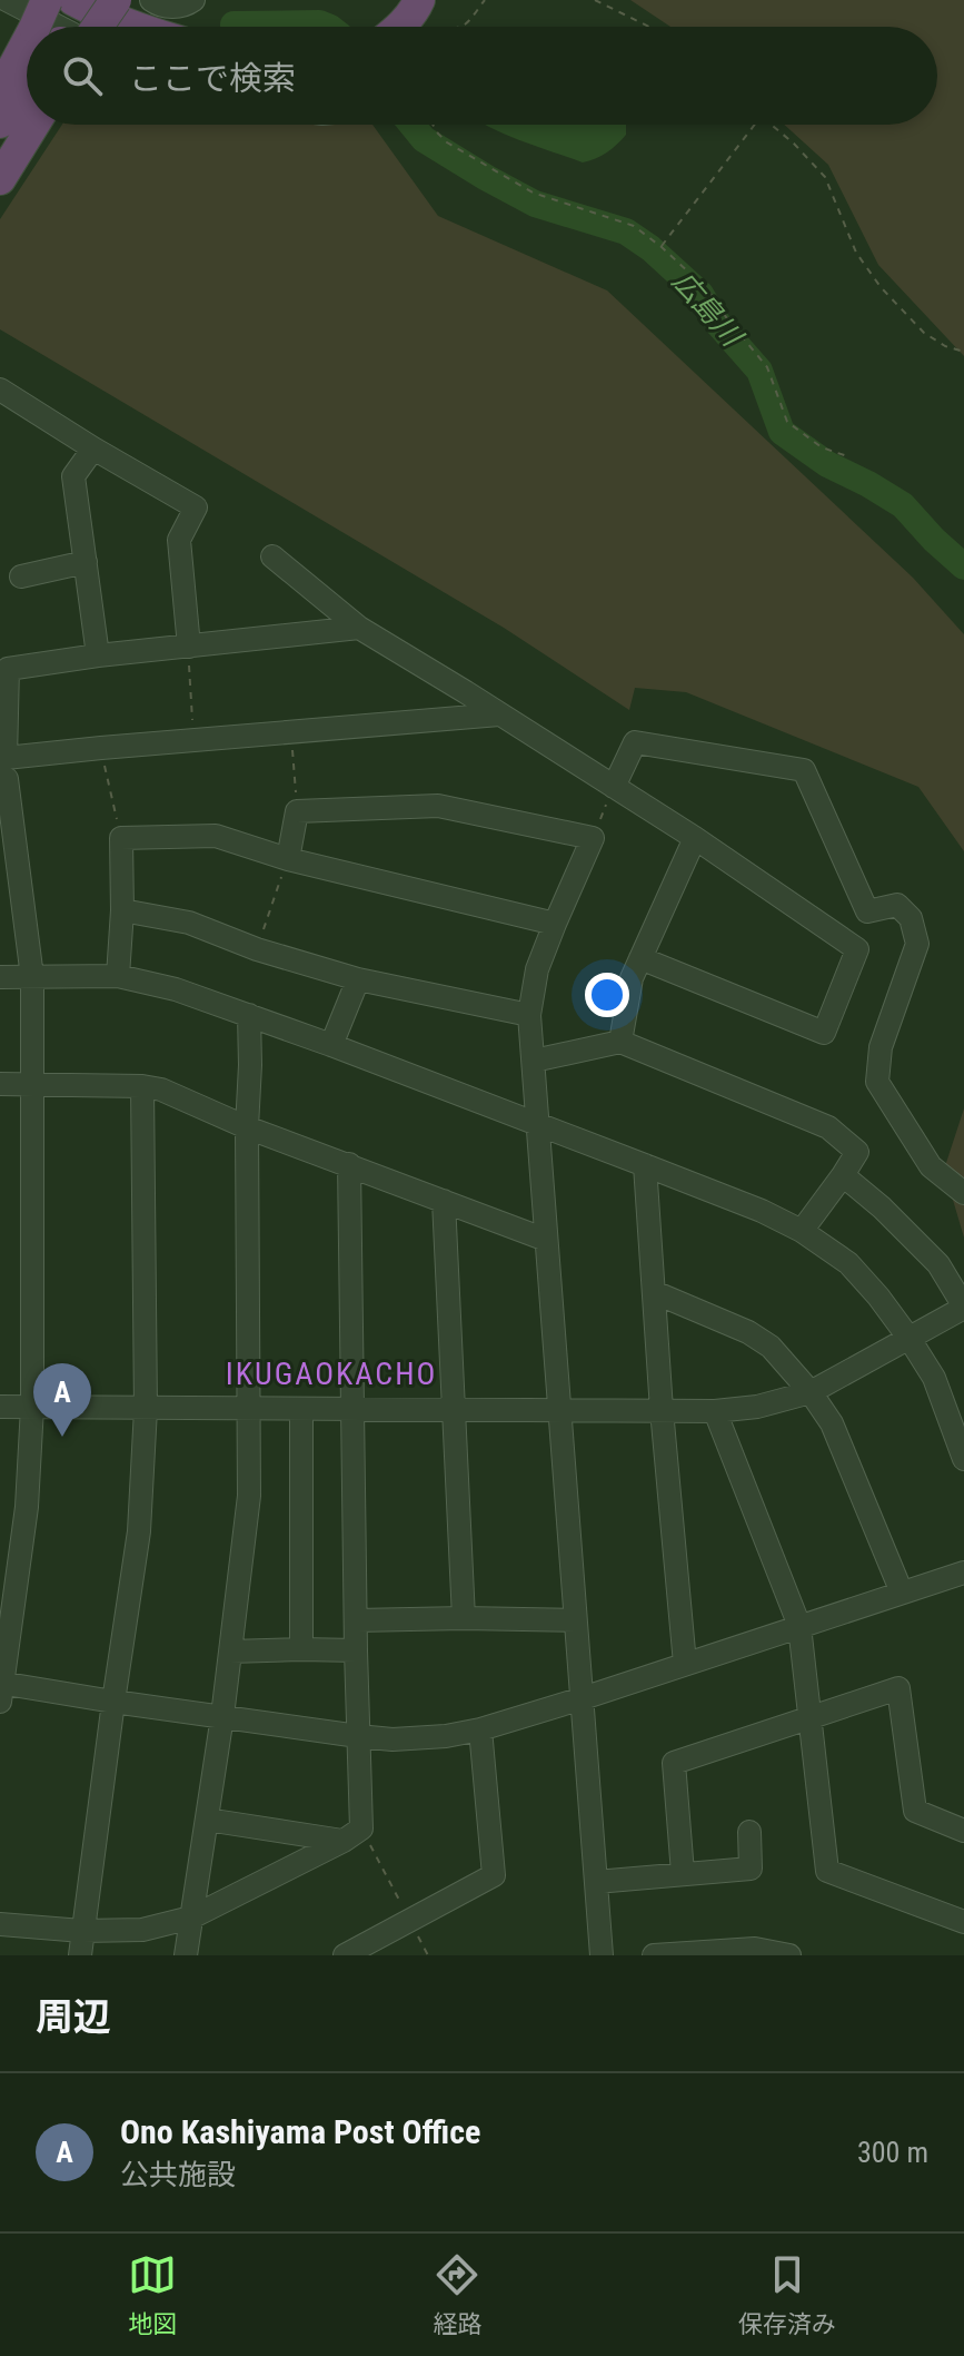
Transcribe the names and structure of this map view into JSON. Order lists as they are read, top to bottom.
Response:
{
  "districts": ["IKUGAOKACHO"],
  "water": ["広島川"],
  "page": {
    "search": "ここで検索",
    "pins": "A",
    "heading": "周辺",
    "list": [
      {
        "mark": "A",
        "name": "Ono Kashiyama Post Office",
        "note": "公共施設",
        "value": "300 m"
      }
    ],
    "nav": ["地図", "経路", "保存済み"]
  }
}
